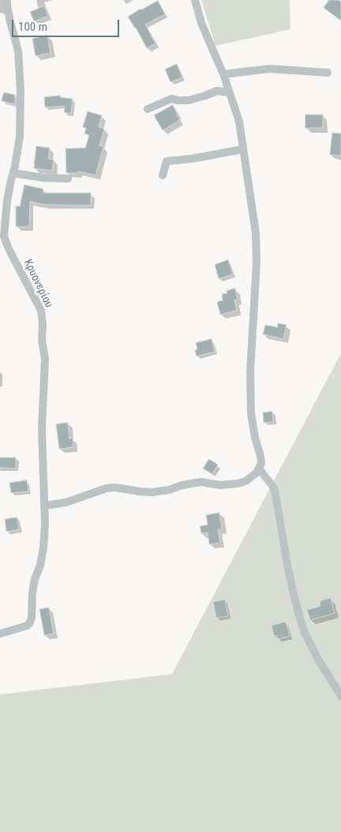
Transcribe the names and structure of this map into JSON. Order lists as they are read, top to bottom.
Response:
{
  "streets": {
    "street": ["Κρυονερίου"]
  },
  "scale_bar": "100 m"
}
